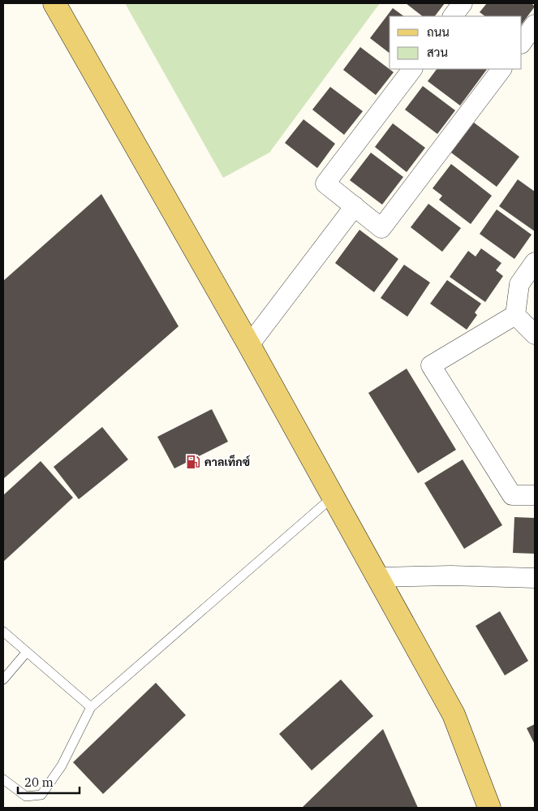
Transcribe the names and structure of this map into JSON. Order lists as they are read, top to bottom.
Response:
{
  "places": {
    "fuel station": ["คาลเท็กซ์"]
  },
  "legend": ["ถนน", "สวน"],
  "scale_bar": "20 m"
}
